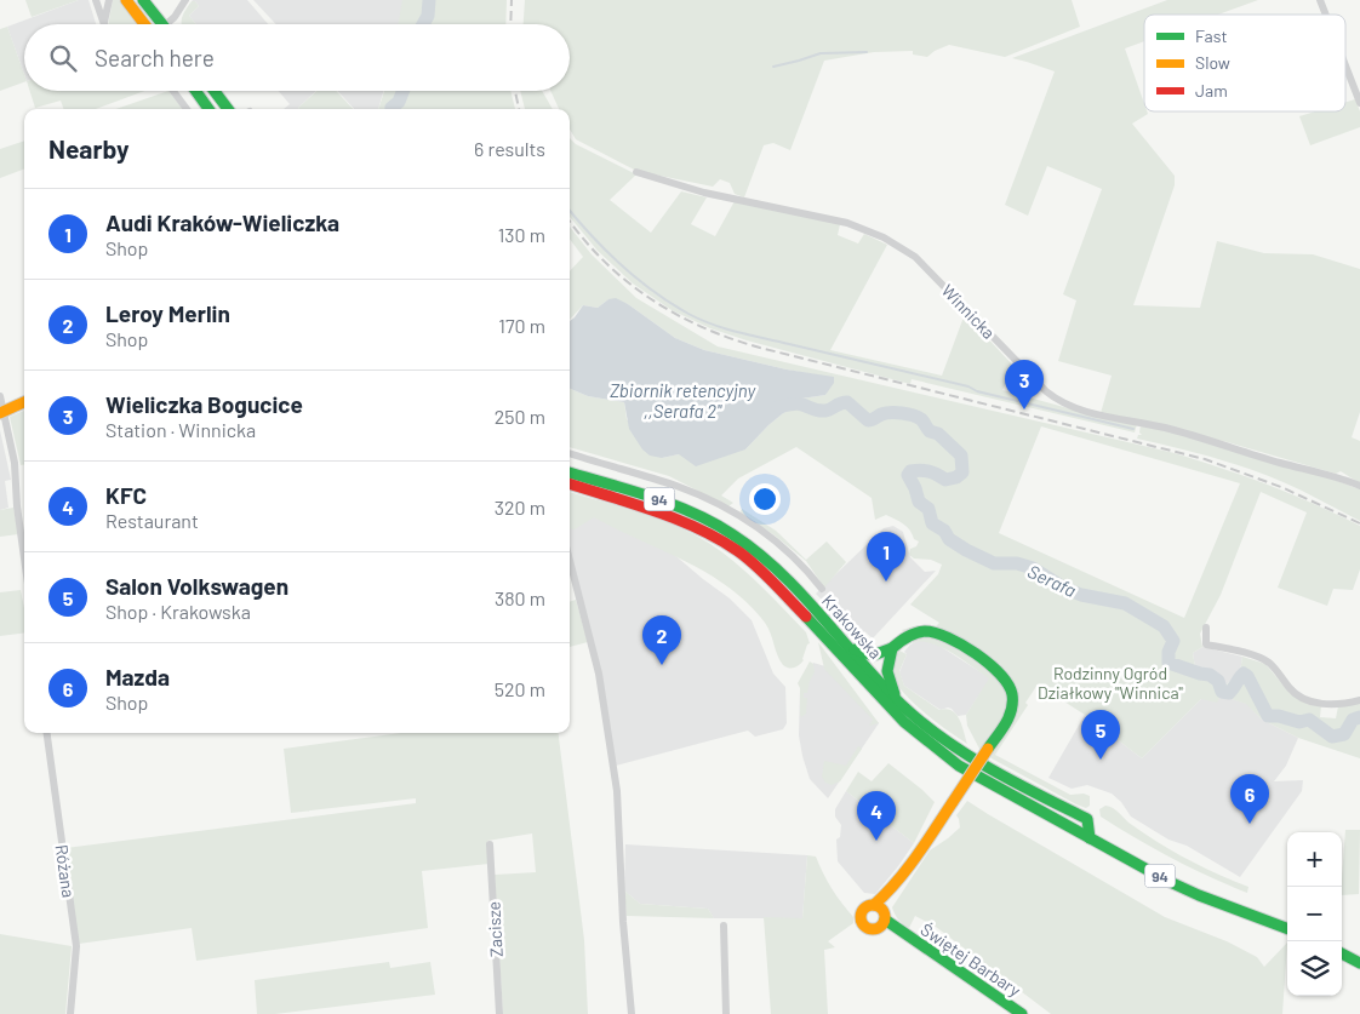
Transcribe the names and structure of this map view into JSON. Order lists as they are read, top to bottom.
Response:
{
  "streets": {
    "main road": ["94", "Krakowska", "Świętej Barbary"],
    "street": ["Winnicka", "Różana", "Zacisze"]
  },
  "water": ["Zbiornik retencyjny ,,Serafa 2\"", "Serafa"],
  "parks": ["Rodzinny Ogród Działkowy \"Winnica\""],
  "legend": ["Fast", "Slow", "Jam"],
  "page": {
    "search": "Search here",
    "heading": ["Nearby", "6 results"],
    "list": [
      {
        "mark": "1",
        "name": "Audi Kraków-Wieliczka",
        "note": "Shop",
        "value": "130 m"
      },
      {
        "mark": "2",
        "name": "Leroy Merlin",
        "note": "Shop",
        "value": "170 m"
      },
      {
        "mark": "3",
        "name": "Wieliczka Bogucice",
        "note": "Station · Winnicka",
        "value": "250 m"
      },
      {
        "mark": "4",
        "name": "KFC",
        "note": "Restaurant",
        "value": "320 m"
      },
      {
        "mark": "5",
        "name": "Salon Volkswagen",
        "note": "Shop · Krakowska",
        "value": "380 m"
      },
      {
        "mark": "6",
        "name": "Mazda",
        "note": "Shop",
        "value": "520 m"
      }
    ],
    "pins": [
      "3",
      "1",
      "2",
      "5",
      "6",
      "4"
    ],
    "map_buttons": ["+", "−"]
  }
}
